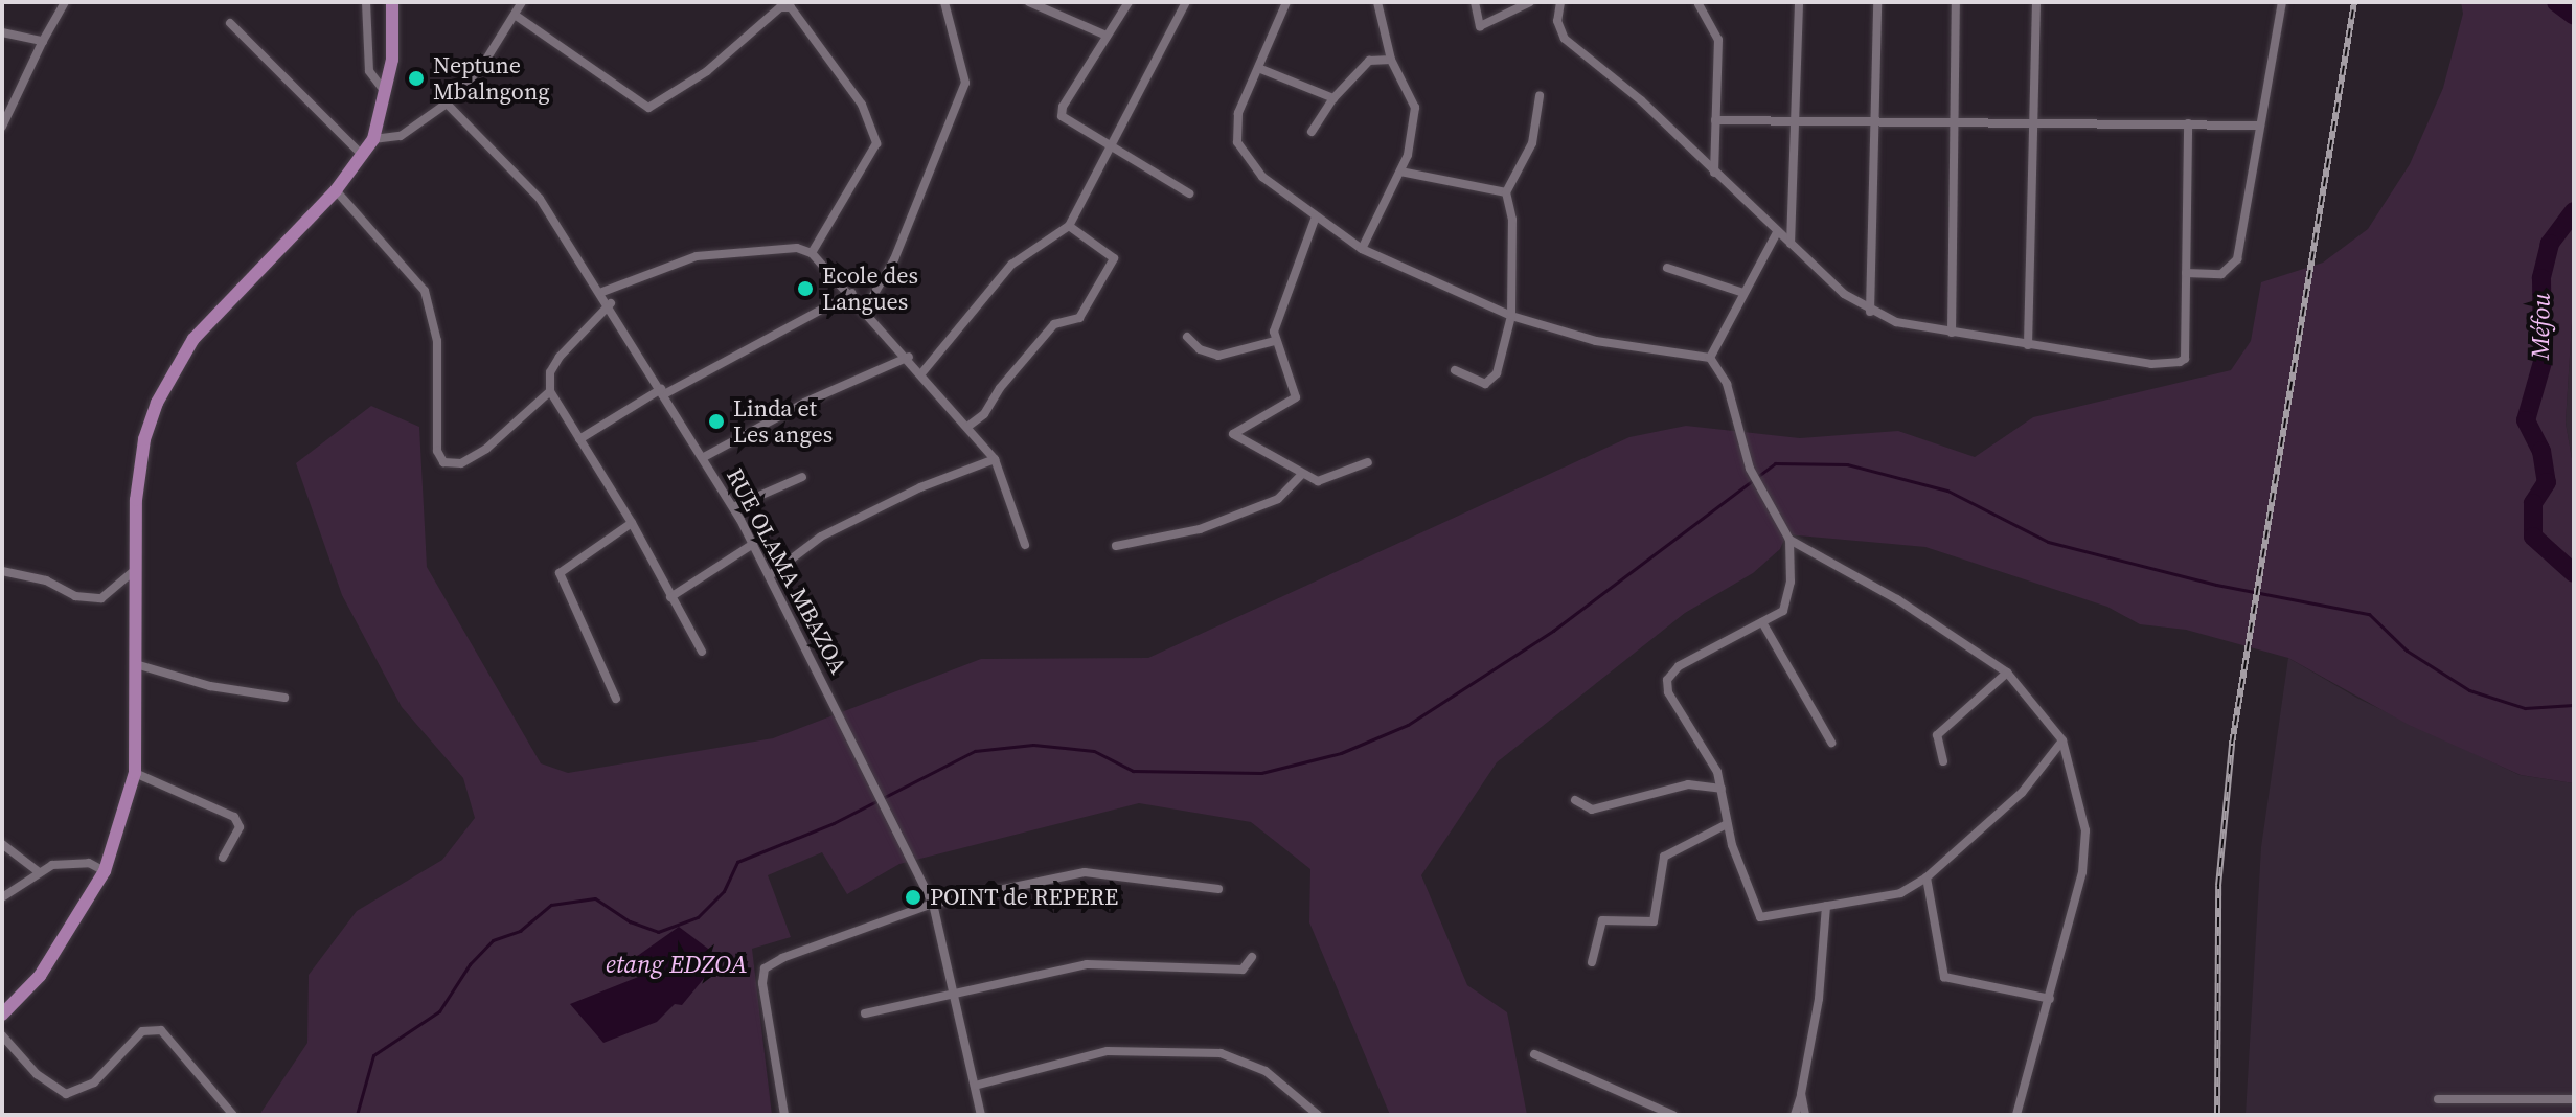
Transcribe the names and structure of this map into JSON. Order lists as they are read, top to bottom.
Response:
{
  "streets": {
    "street": ["RUE OLAMA MBAZOA"]
  },
  "water": ["Méfou", "etang EDZOA"],
  "places": [
    "Neptune Mbalngong",
    "Ecole des Langues",
    "Linda et Les anges",
    "POINT de REPERE"
  ]
}
